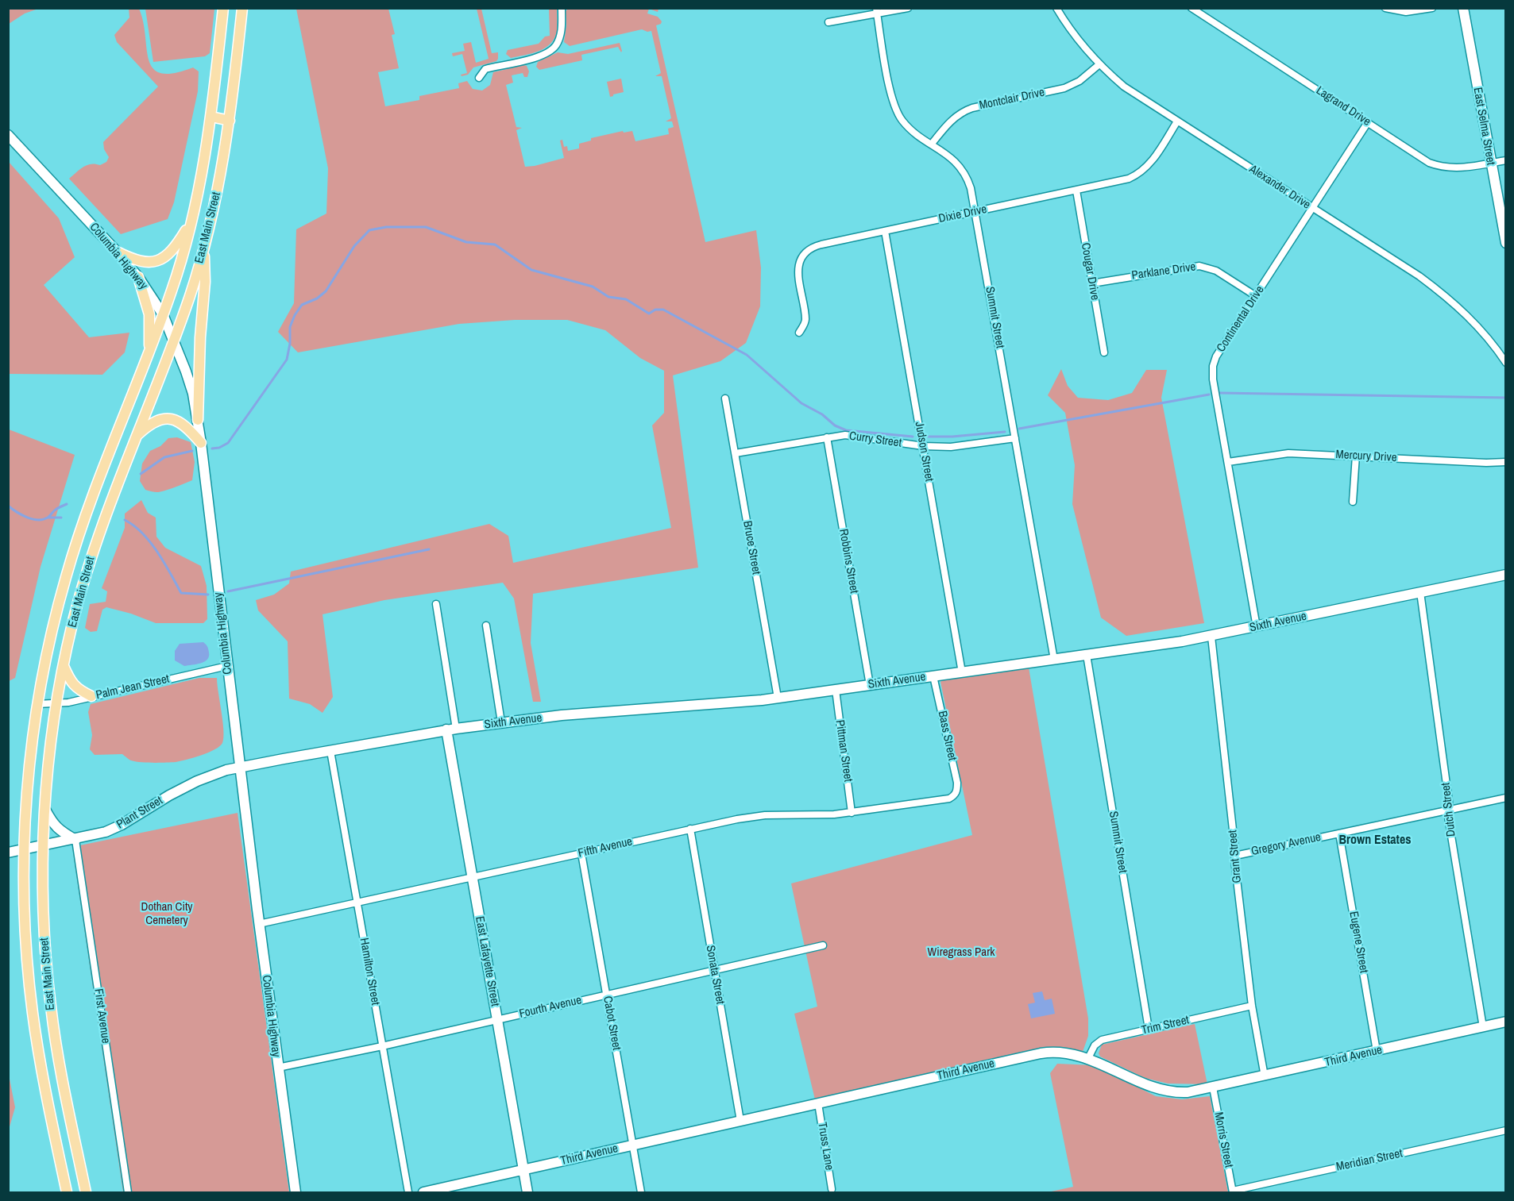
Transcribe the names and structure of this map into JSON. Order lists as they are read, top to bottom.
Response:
{
  "streets": {
    "main road": ["East Main Street"],
    "street": [
      "Montclair Drive",
      "Lagrand Drive",
      "East Selma Street",
      "Alexander Drive",
      "Dixie Drive",
      "Columbia Highway",
      "Cougar Drive",
      "Parklane Drive",
      "Summit Street",
      "Continental Drive",
      "Curry Street",
      "Judson Street",
      "Mercury Drive",
      "Bruce Street",
      "Robbins Street",
      "Sixth Avenue",
      "Palm Jean Street",
      "Bass Street",
      "Pittman Street",
      "Dutch Street",
      "Plant Street",
      "Gregory Avenue",
      "Fifth Avenue",
      "Grant Street",
      "Eugene Street",
      "East Lafayette Street",
      "Hamilton Street",
      "Sonata Street",
      "Fourth Avenue",
      "First Avenue",
      "Cabot Street",
      "Trim Street",
      "Third Avenue",
      "Morris Street",
      "Truss Lane",
      "Meridian Street"
    ]
  },
  "crossings": [
    ["Montclair Drive", "Alexander Drive"],
    ["Montclair Drive", "Summit Street"],
    ["Lagrand Drive", "East Selma Street"],
    ["Lagrand Drive", "Continental Drive"],
    ["Alexander Drive", "Dixie Drive"],
    ["Alexander Drive", "Continental Drive"],
    ["Dixie Drive", "Cougar Drive"],
    ["Dixie Drive", "Summit Street"],
    ["Dixie Drive", "Judson Street"],
    ["East Main Street", "Columbia Highway"],
    ["East Main Street", "Palm Jean Street"],
    ["East Main Street", "Plant Street"],
    ["Columbia Highway", "Palm Jean Street"],
    ["Columbia Highway", "Plant Street"],
    ["Columbia Highway", "Fifth Avenue"],
    ["Columbia Highway", "Fourth Avenue"],
    ["Cougar Drive", "Parklane Drive"],
    ["Parklane Drive", "Continental Drive"],
    ["Summit Street", "Curry Street"],
    ["Summit Street", "Sixth Avenue"],
    ["Summit Street", "Trim Street"],
    ["Continental Drive", "Mercury Drive"],
    ["Continental Drive", "Sixth Avenue"],
    ["Curry Street", "Judson Street"],
    ["Curry Street", "Bruce Street"],
    ["Curry Street", "Robbins Street"],
    ["Judson Street", "Sixth Avenue"],
    ["Bruce Street", "Sixth Avenue"],
    ["Robbins Street", "Sixth Avenue"],
    ["Sixth Avenue", "Bass Street"],
    ["Sixth Avenue", "Pittman Street"],
    ["Sixth Avenue", "Dutch Street"],
    ["Sixth Avenue", "Plant Street"],
    ["Sixth Avenue", "Grant Street"],
    ["Sixth Avenue", "East Lafayette Street"],
    ["Sixth Avenue", "Hamilton Street"],
    ["Bass Street", "Fifth Avenue"],
    ["Pittman Street", "Fifth Avenue"],
    ["Dutch Street", "Gregory Avenue"],
    ["Dutch Street", "Third Avenue"],
    ["Plant Street", "First Avenue"],
    ["Gregory Avenue", "Grant Street"],
    ["Gregory Avenue", "Eugene Street"],
    ["Fifth Avenue", "East Lafayette Street"],
    ["Fifth Avenue", "Hamilton Street"],
    ["Fifth Avenue", "Sonata Street"],
    ["Fifth Avenue", "Cabot Street"],
    ["Grant Street", "Trim Street"],
    ["Grant Street", "Third Avenue"],
    ["Eugene Street", "Third Avenue"],
    ["East Lafayette Street", "Fourth Avenue"],
    ["East Lafayette Street", "Third Avenue"],
    ["Hamilton Street", "Fourth Avenue"],
    ["Sonata Street", "Fourth Avenue"],
    ["Sonata Street", "Third Avenue"],
    ["Fourth Avenue", "Cabot Street"],
    ["Cabot Street", "Third Avenue"],
    ["Trim Street", "Third Avenue"],
    ["Third Avenue", "Morris Street"],
    ["Third Avenue", "Truss Lane"],
    ["Morris Street", "Meridian Street"]
  ],
  "districts": ["Brown Estates"],
  "parks": ["Dothan City Cemetery", "Wiregrass Park"]
}
